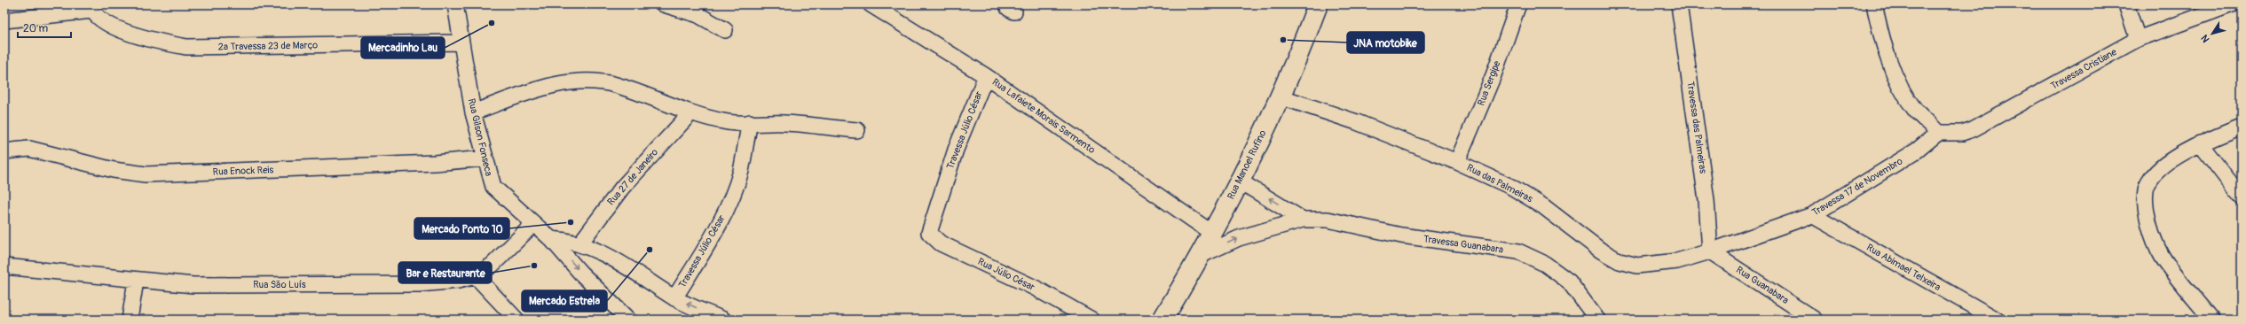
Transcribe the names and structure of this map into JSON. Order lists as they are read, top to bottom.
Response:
{
  "streets": {
    "main road": ["Rua Manoel Rufino"],
    "street": [
      "2ª Travessa 23 de Março",
      "Travessa Cristiane",
      "Rua Sergipe",
      "Rua Lafaiete Morais Sarmento",
      "Travessa das Palmeiras",
      "Travessa Júlio César",
      "Rua Gilson Fonseca",
      "Rua Enock Reis",
      "Rua 27 de Janeiro",
      "Rua das Palmeiras",
      "Travessa 17 de Novembro",
      "Travessa Guanabara",
      "Rua Abimael Telxeira",
      "Rua Júlio César",
      "Rua São Luís",
      "Rua Guanabara"
    ]
  },
  "crossings": [
    ["2ª Travessa 23 de Março", "Rua Gilson Fonseca"],
    ["Travessa Cristiane", "Travessa 17 de Novembro"],
    ["Rua Sergipe", "Rua das Palmeiras"],
    ["Rua Lafaiete Morais Sarmento", "Travessa Júlio César"],
    ["Rua Lafaiete Morais Sarmento", "Rua Manoel Rufino"],
    ["Travessa das Palmeiras", "Rua das Palmeiras"],
    ["Travessa das Palmeiras", "Travessa 17 de Novembro"],
    ["Travessa das Palmeiras", "Rua Guanabara"],
    ["Travessa Júlio César", "Rua Júlio César"],
    ["Rua Gilson Fonseca", "Rua Enock Reis"],
    ["Rua Gilson Fonseca", "Rua São Luís"],
    ["Rua Manoel Rufino", "Rua das Palmeiras"],
    ["Rua Manoel Rufino", "Travessa Guanabara"],
    ["Rua das Palmeiras", "Travessa 17 de Novembro"],
    ["Rua das Palmeiras", "Rua Guanabara"],
    ["Travessa 17 de Novembro", "Rua Abimael Telxeira"],
    ["Travessa 17 de Novembro", "Rua Guanabara"]
  ],
  "places": [
    "Mercadinho Lau",
    "JNA motobike",
    "Mercado Ponto 10",
    "Mercado Estrela",
    "Bar e Restaurante"
  ],
  "scale_bar": "20 m",
  "north": "bottom left"
}
